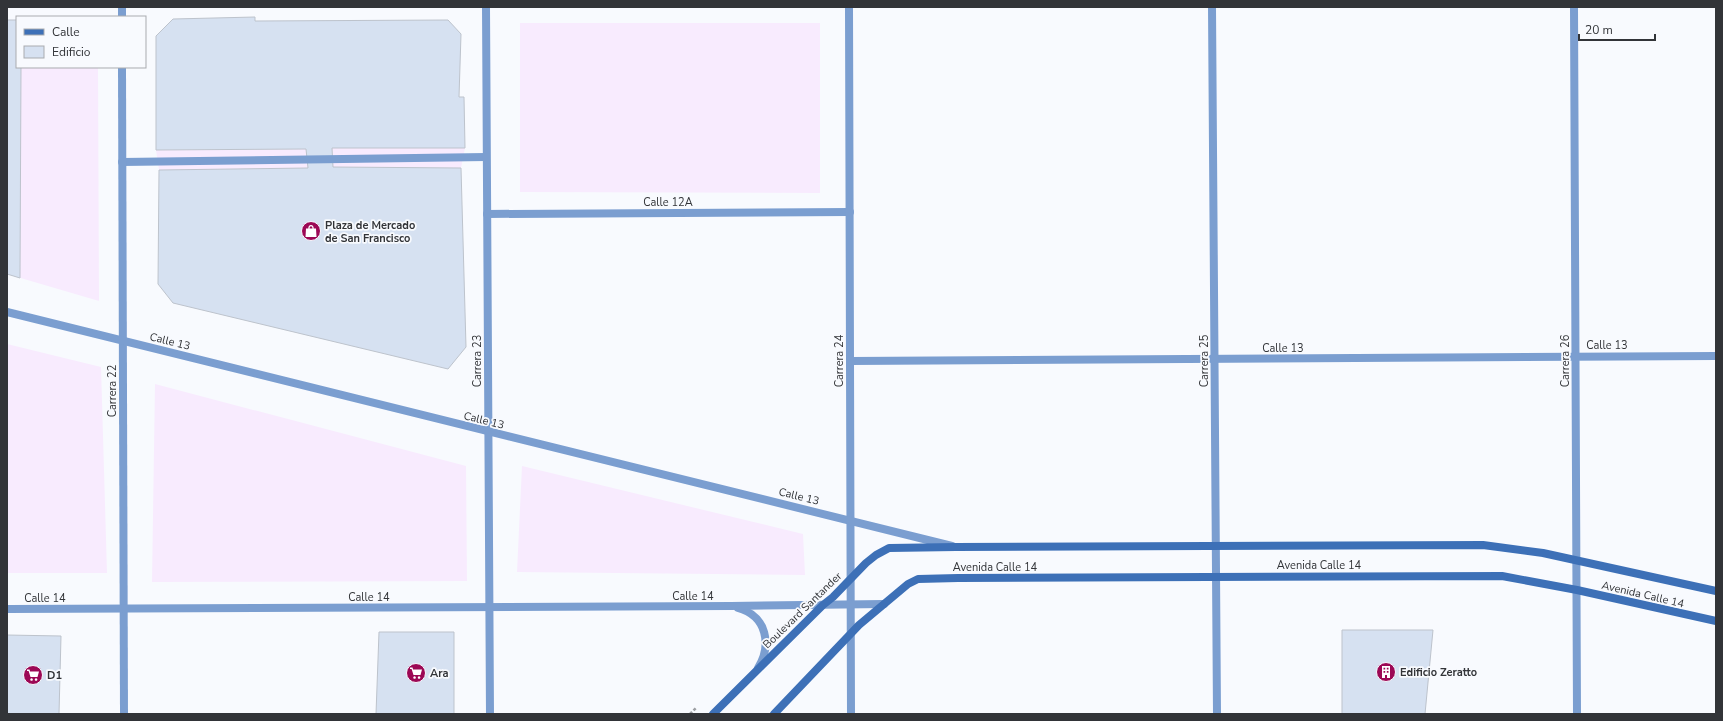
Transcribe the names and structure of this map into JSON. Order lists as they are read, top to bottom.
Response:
{
  "streets": {
    "main road": ["Avenida Calle 14", "Boulevard Santander"],
    "street": [
      "Calle 12A",
      "Calle 13",
      "Carrera 23",
      "Carrera 24",
      "Carrera 25",
      "Carrera 26",
      "Carrera 22",
      "Calle 14"
    ]
  },
  "crossings": [
    ["Calle 12A", "Carrera 23"],
    ["Calle 12A", "Carrera 24"],
    ["Calle 13", "Carrera 23"],
    ["Calle 13", "Carrera 24"],
    ["Calle 13", "Carrera 25"],
    ["Calle 13", "Carrera 26"],
    ["Calle 13", "Carrera 22"],
    ["Calle 13", "Avenida Calle 14"],
    ["Carrera 23", "Calle 14"],
    ["Carrera 24", "Calle 14"],
    ["Carrera 24", "Boulevard Santander"],
    ["Carrera 25", "Avenida Calle 14"],
    ["Carrera 26", "Avenida Calle 14"],
    ["Carrera 22", "Calle 14"],
    ["Avenida Calle 14", "Calle 14"],
    ["Avenida Calle 14", "Boulevard Santander"],
    ["Calle 14", "Boulevard Santander"]
  ],
  "places": {
    "shop": ["Plaza de Mercado de San Francisco"],
    "building": ["Edificio Zeratto"],
    "supermarket": ["Ara", "D1"]
  },
  "legend": ["Calle", "Edificio"],
  "scale_bar": "20 m"
}
